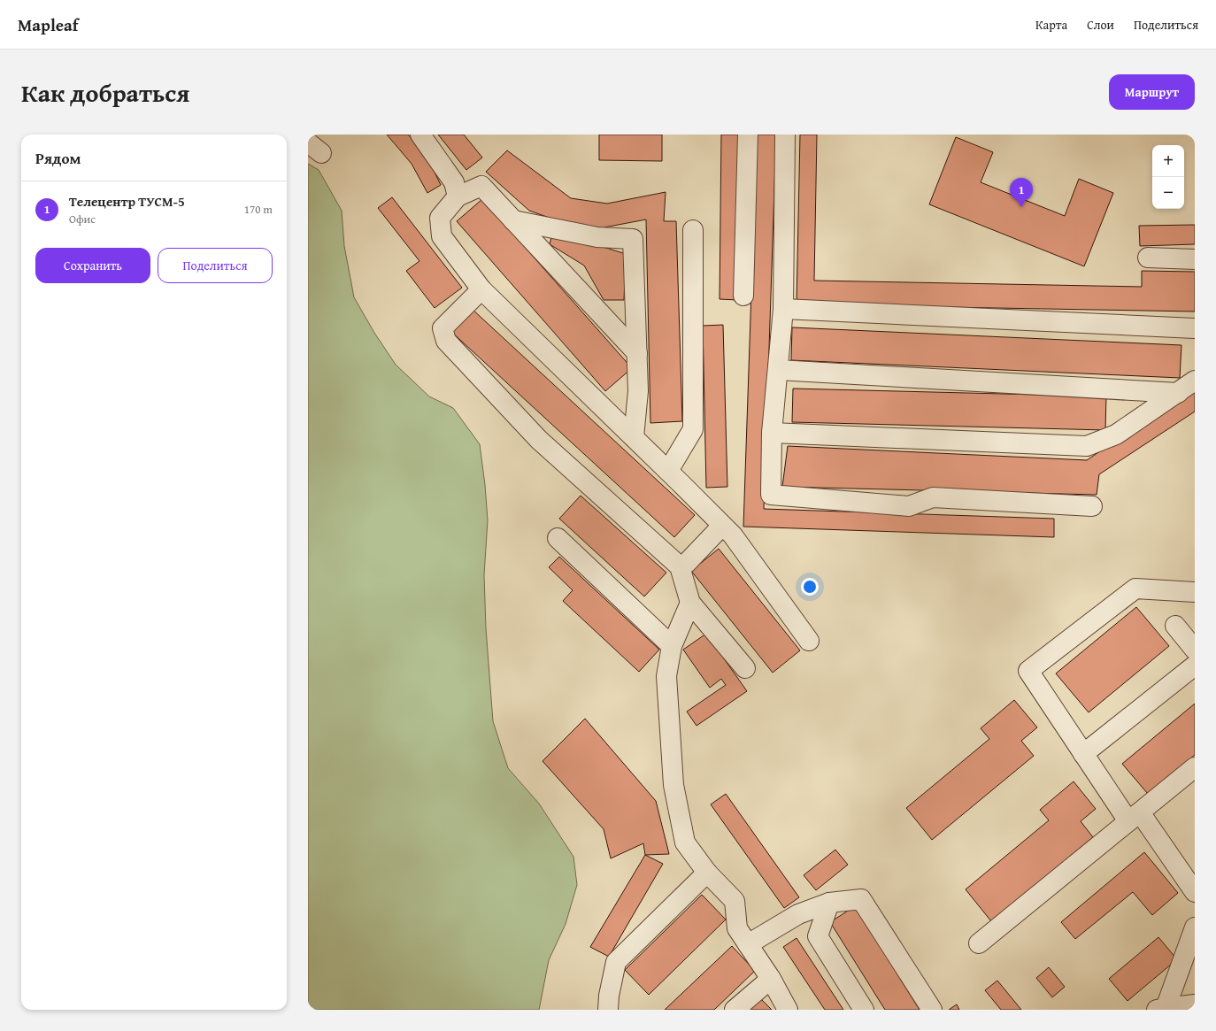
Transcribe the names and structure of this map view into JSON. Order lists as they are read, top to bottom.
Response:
{
  "page": {
    "header": "Mapleaf",
    "nav": ["Карта", "Слои", "Поделиться"],
    "title": "Как добраться",
    "buttons": [
      "Маршрут",
      ["Сохранить", "Поделиться"]
    ],
    "heading": "Рядом",
    "map_buttons": ["+", "−"],
    "pins": "1",
    "list": [
      {
        "mark": "1",
        "name": "Телецентр ТУСМ-5",
        "note": "Офис",
        "value": "170 m"
      }
    ]
  }
}
